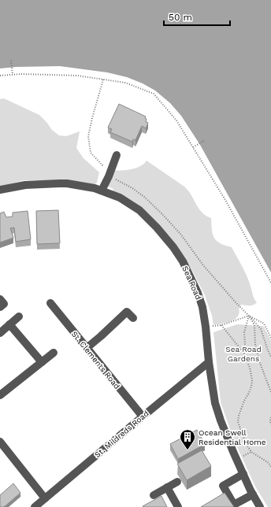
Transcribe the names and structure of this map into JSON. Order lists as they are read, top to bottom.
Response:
{
  "streets": {
    "street": ["Sea Road", "St. Clements Road", "St. Mildreds Road"]
  },
  "crossings": [
    ["Sea Road", "St. Mildreds Road"],
    ["St. Clements Road", "St. Mildreds Road"]
  ],
  "parks": ["Sea Road Gardens"],
  "places": {
    "building": ["Ocean Swell Residential Home"]
  },
  "scale_bar": "50 m"
}
